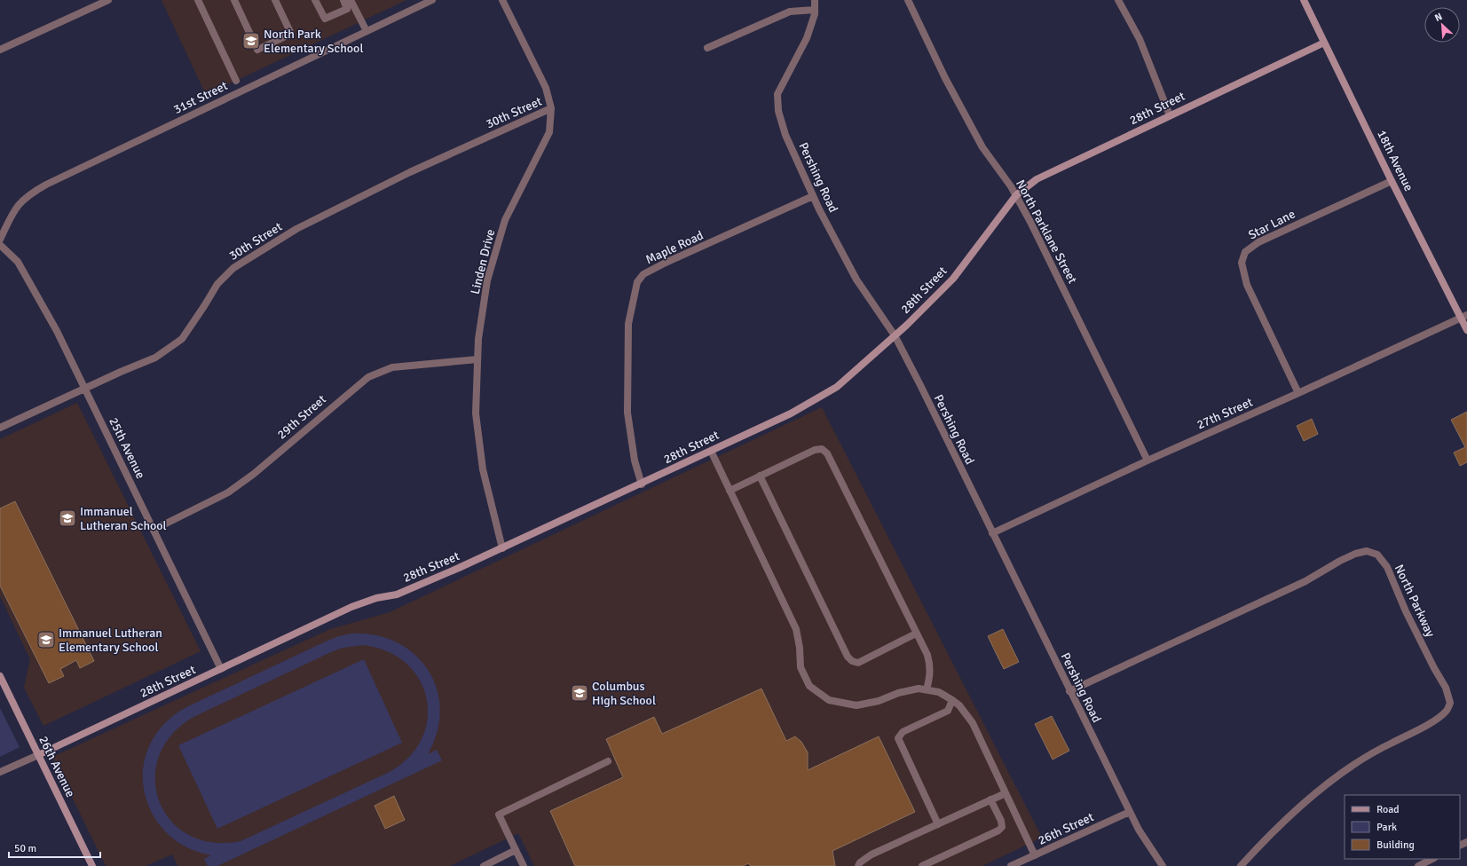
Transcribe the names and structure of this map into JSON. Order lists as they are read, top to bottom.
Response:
{
  "streets": {
    "street": [
      "31st Street",
      "28th Street",
      "30th Street",
      "18th Avenue",
      "Pershing Road",
      "Star Lane",
      "North Parklane Street",
      "Maple Road",
      "Linden Drive",
      "27th Street",
      "29th Street",
      "25th Avenue",
      "North Parkway",
      "26th Avenue",
      "26th Street"
    ]
  },
  "crossings": [
    ["28th Street", "18th Avenue"],
    ["28th Street", "Pershing Road"],
    ["28th Street", "North Parklane Street"],
    ["28th Street", "Maple Road"],
    ["28th Street", "Linden Drive"],
    ["28th Street", "25th Avenue"],
    ["28th Street", "26th Avenue"],
    ["30th Street", "Linden Drive"],
    ["30th Street", "25th Avenue"],
    ["18th Avenue", "Star Lane"],
    ["18th Avenue", "27th Street"],
    ["Pershing Road", "Maple Road"],
    ["Pershing Road", "27th Street"],
    ["Pershing Road", "North Parkway"],
    ["Pershing Road", "26th Street"],
    ["Star Lane", "27th Street"],
    ["North Parklane Street", "27th Street"],
    ["Linden Drive", "29th Street"],
    ["29th Street", "25th Avenue"]
  ],
  "places": {
    "school or university": [
      "North Park Elementary School",
      "Immanuel Lutheran School",
      "Immanuel Lutheran Elementary School",
      "Columbus High School"
    ]
  },
  "legend": ["Road", "Park", "Building"],
  "scale_bar": "50 m",
  "north": "top left"
}
